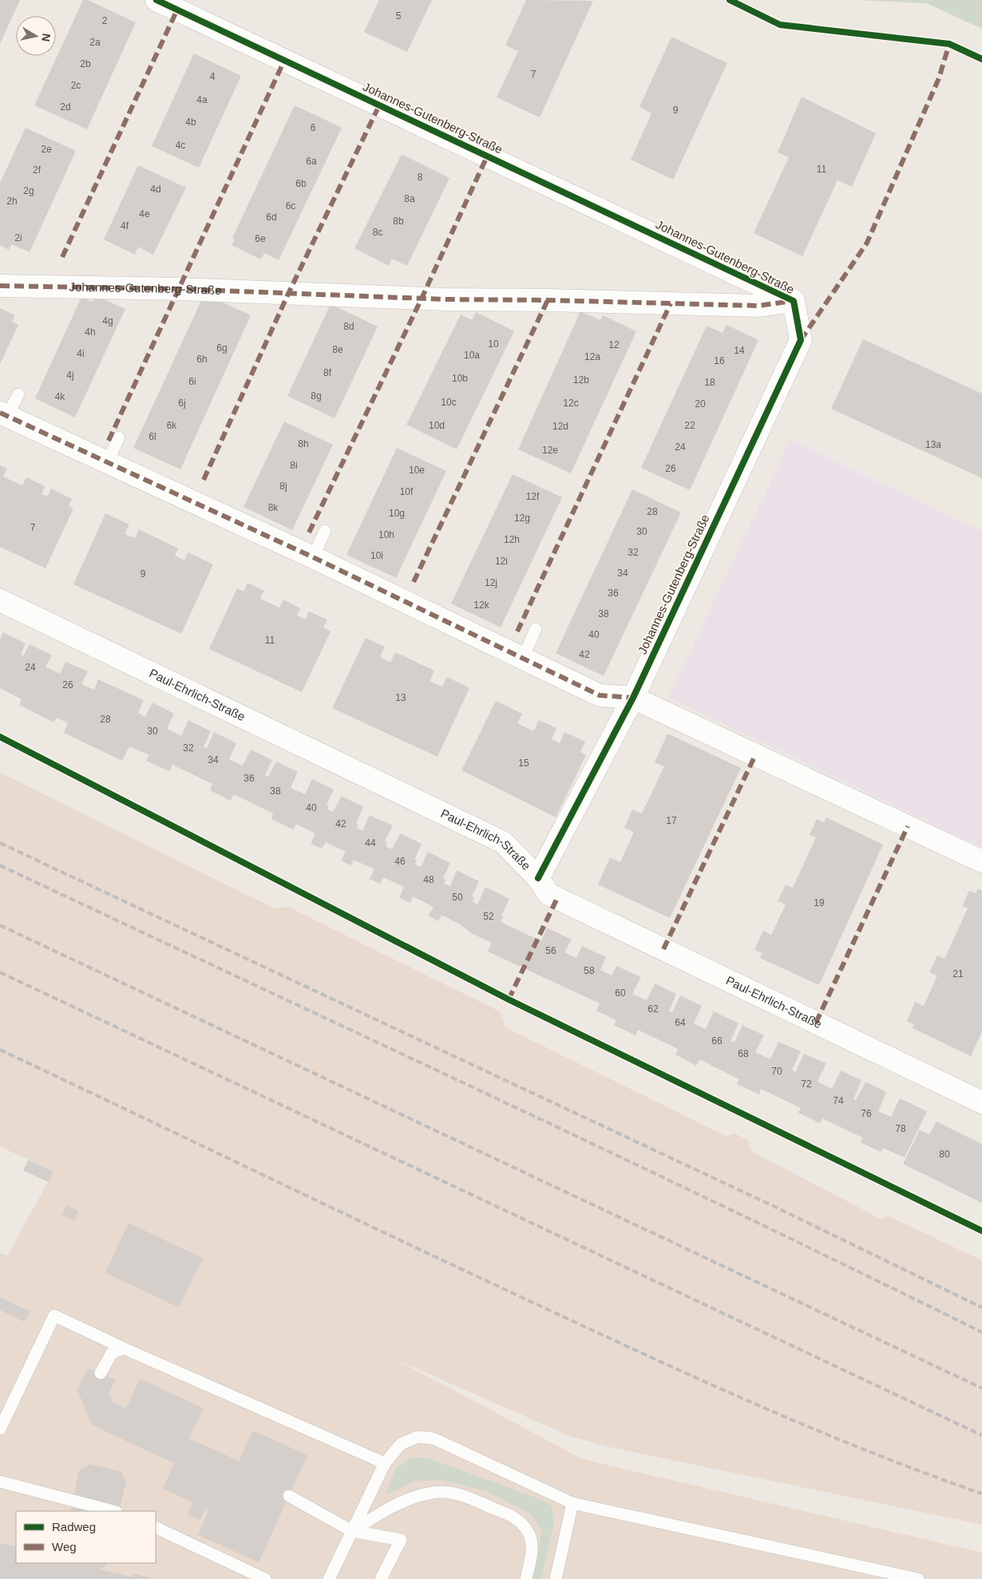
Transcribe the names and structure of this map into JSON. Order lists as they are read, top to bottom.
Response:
{
  "streets": {
    "street": ["Johannes-Gutenberg-Straße", "Paul-Ehrlich-Straße"]
  },
  "crossings": [
    ["Johannes-Gutenberg-Straße", "Paul-Ehrlich-Straße"]
  ],
  "house_numbers": [
    "5",
    "2",
    "2a",
    "2b",
    "7",
    "4",
    "2c",
    "4a",
    "2d",
    "9",
    "4b",
    "6",
    "4c",
    "2e",
    "6a",
    "11",
    "2f",
    "8",
    "6b",
    "4d",
    "2g",
    "8a",
    "2h",
    "6c",
    "4e",
    "6d",
    "8b",
    "4f",
    "8c",
    "2i",
    "6e",
    "4g",
    "8d",
    "4h",
    "10",
    "12",
    "6g",
    "8e",
    "14",
    "4i",
    "10a",
    "12a",
    "6h",
    "16",
    "8f",
    "4j",
    "10b",
    "12b",
    "6i",
    "18",
    "8g",
    "4k",
    "10c",
    "6j",
    "12c",
    "20",
    "6k",
    "10d",
    "22",
    "12d",
    "6l",
    "8h",
    "13a",
    "24",
    "12e",
    "8i",
    "26",
    "10e",
    "8j",
    "10f",
    "12f",
    "8k",
    "28",
    "10g",
    "12g",
    "7",
    "30",
    "10h",
    "12h",
    "32",
    "10i",
    "12i",
    "34",
    "9",
    "12j",
    "36",
    "12k",
    "38",
    "40",
    "11",
    "42",
    "24",
    "26",
    "13",
    "28",
    "30",
    "32",
    "34",
    "15",
    "36",
    "38",
    "40",
    "17",
    "42",
    "44",
    "46",
    "48",
    "50",
    "19",
    "52",
    "56",
    "58",
    "21",
    "60",
    "62",
    "64",
    "66",
    "68",
    "70",
    "72",
    "74",
    "76",
    "78",
    "80"
  ],
  "legend": ["Radweg", "Weg"],
  "north": "right"
}
